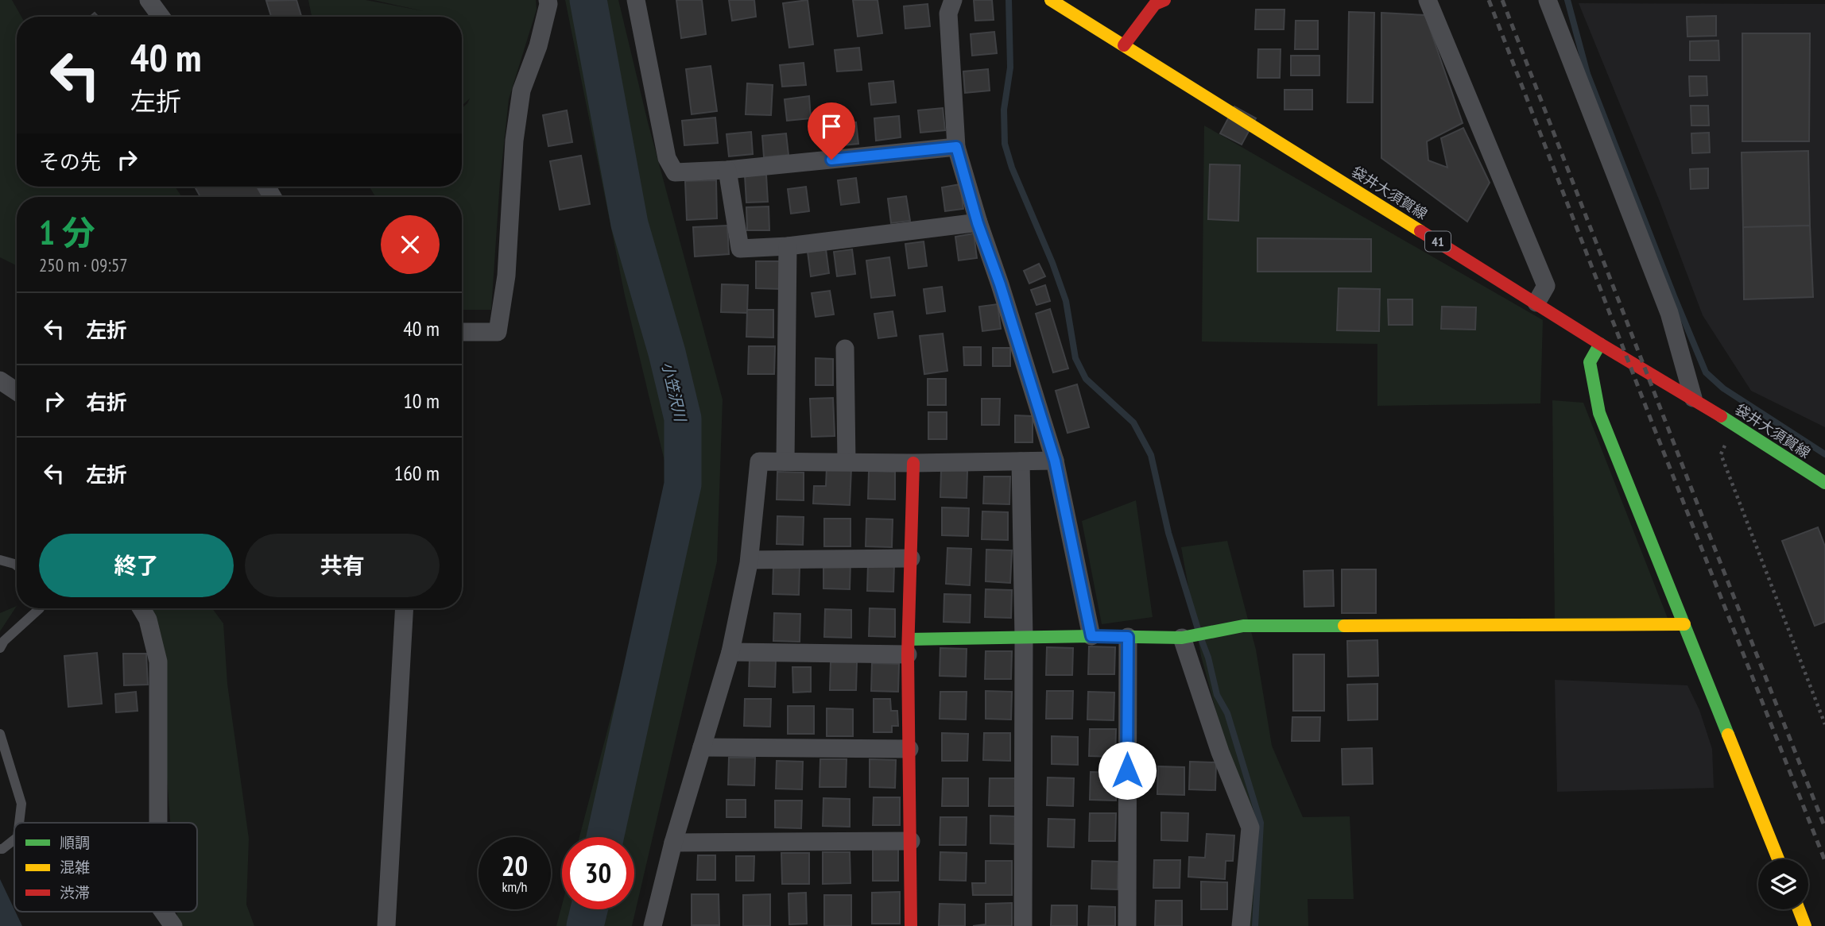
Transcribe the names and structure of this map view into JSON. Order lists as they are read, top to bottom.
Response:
{
  "streets": {
    "street": ["袋井大須賀線", "41"]
  },
  "water": ["小笠沢川"],
  "legend": ["順調", "混雑", "渋滞"],
  "page": {
    "turn": ["40 m", "左折"],
    "then": "その先",
    "heading": ["1 分", "250 m · 09:57"],
    "list": [
      {
        "name": "左折",
        "value": "40 m"
      },
      {
        "name": "右折",
        "value": "10 m"
      },
      {
        "name": "左折",
        "value": "160 m"
      }
    ],
    "buttons": ["終了", "共有"],
    "speed": "20 km/h",
    "limit": "30"
  }
}
